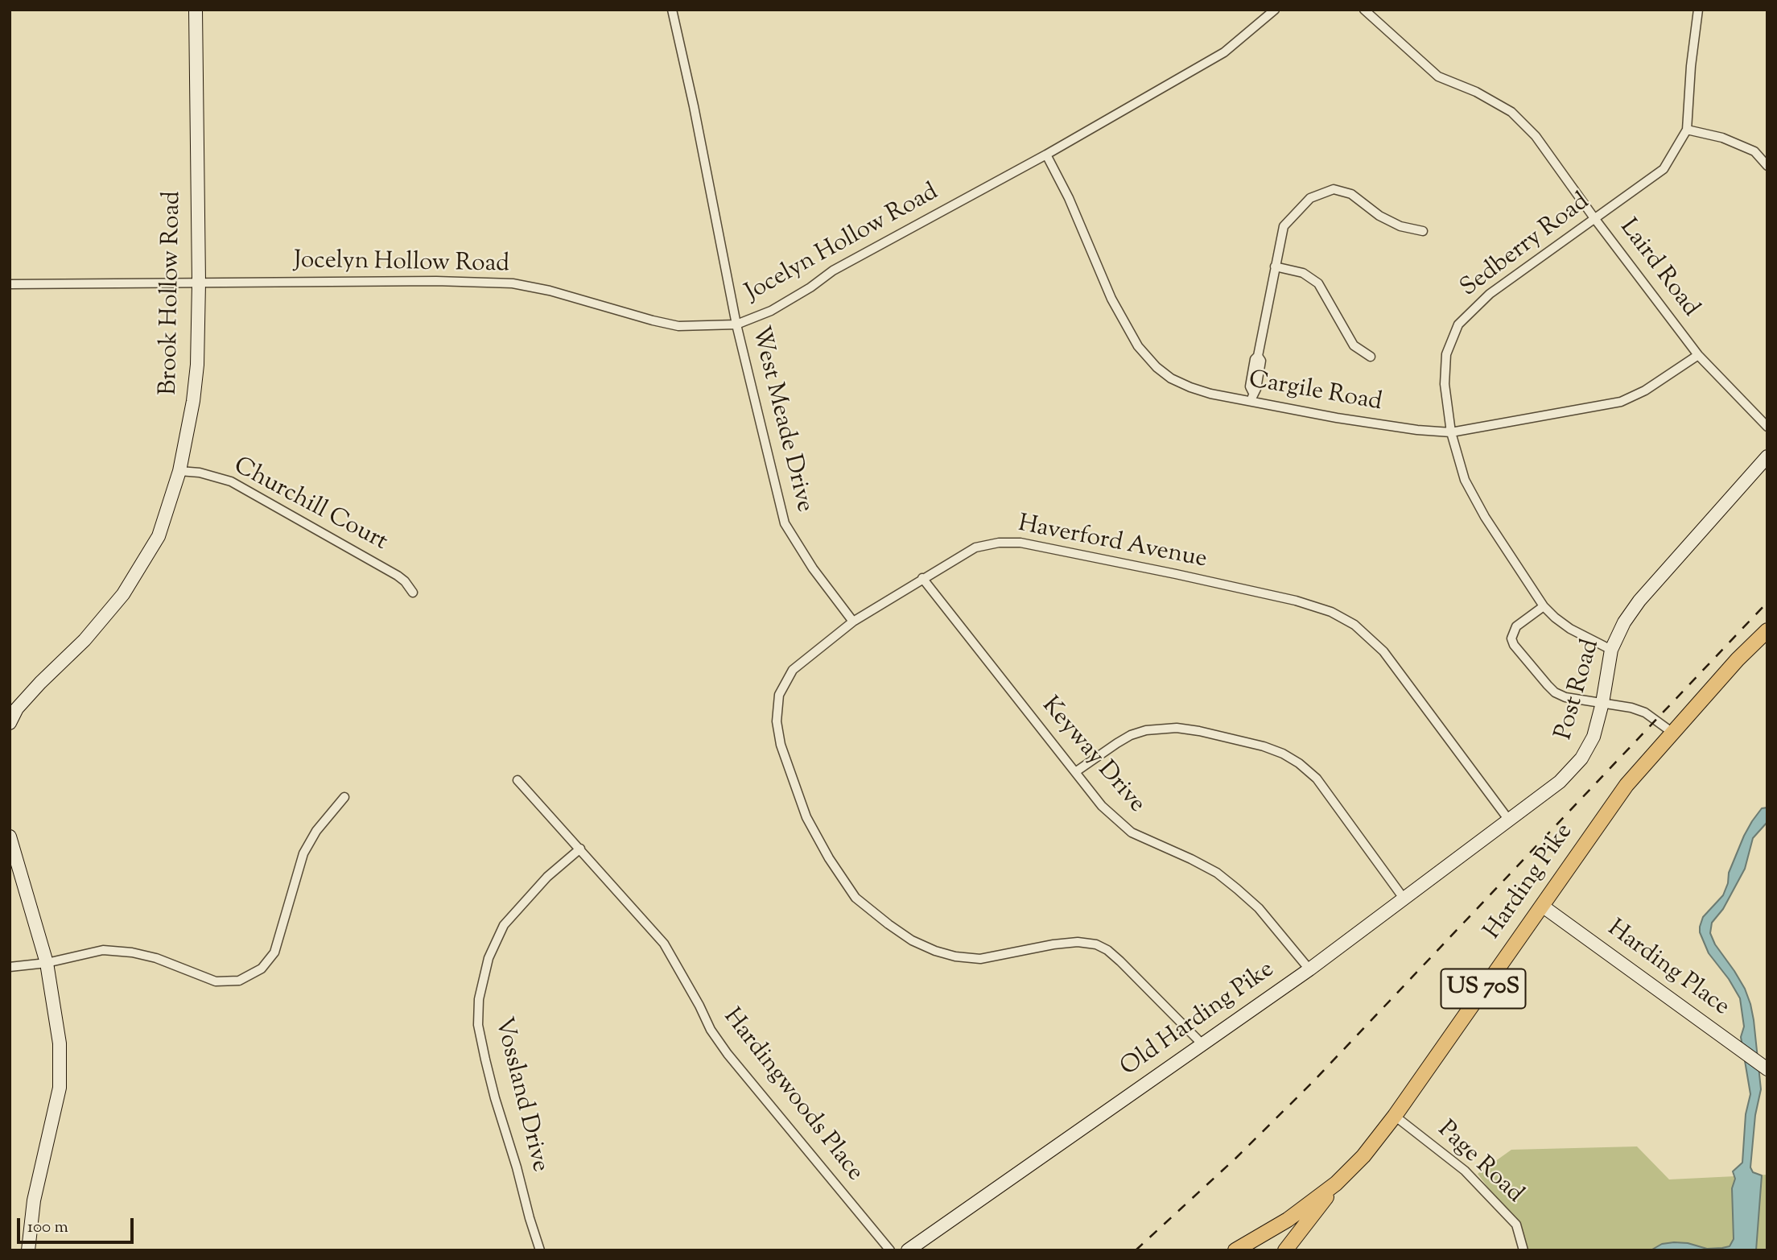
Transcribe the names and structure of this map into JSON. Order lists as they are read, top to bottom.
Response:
{
  "streets": {
    "main road": ["Harding Pike", "US 70S"],
    "street": [
      "Jocelyn Hollow Road",
      "Sedberry Road",
      "Laird Road",
      "Brook Hollow Road",
      "Cargile Road",
      "West Meade Drive",
      "Churchill Court",
      "Haverford Avenue",
      "Post Road",
      "Keyway Drive",
      "Harding Place",
      "Old Harding Pike",
      "Vossland Drive",
      "Hardingwoods Place",
      "Page Road"
    ]
  },
  "crossings": [
    ["Jocelyn Hollow Road", "Brook Hollow Road"],
    ["Jocelyn Hollow Road", "Cargile Road"],
    ["Jocelyn Hollow Road", "West Meade Drive"],
    ["Sedberry Road", "Laird Road"],
    ["Sedberry Road", "Cargile Road"],
    ["Sedberry Road", "Post Road"],
    ["Laird Road", "Cargile Road"],
    ["Brook Hollow Road", "Churchill Court"],
    ["West Meade Drive", "Haverford Avenue"],
    ["Haverford Avenue", "Post Road"],
    ["Haverford Avenue", "Keyway Drive"],
    ["Haverford Avenue", "Old Harding Pike"],
    ["Post Road", "Old Harding Pike"],
    ["Keyway Drive", "Old Harding Pike"],
    ["Harding Pike", "Harding Place"],
    ["Harding Pike", "Page Road"],
    ["Vossland Drive", "Hardingwoods Place"]
  ],
  "scale_bar": "100 m"
}
